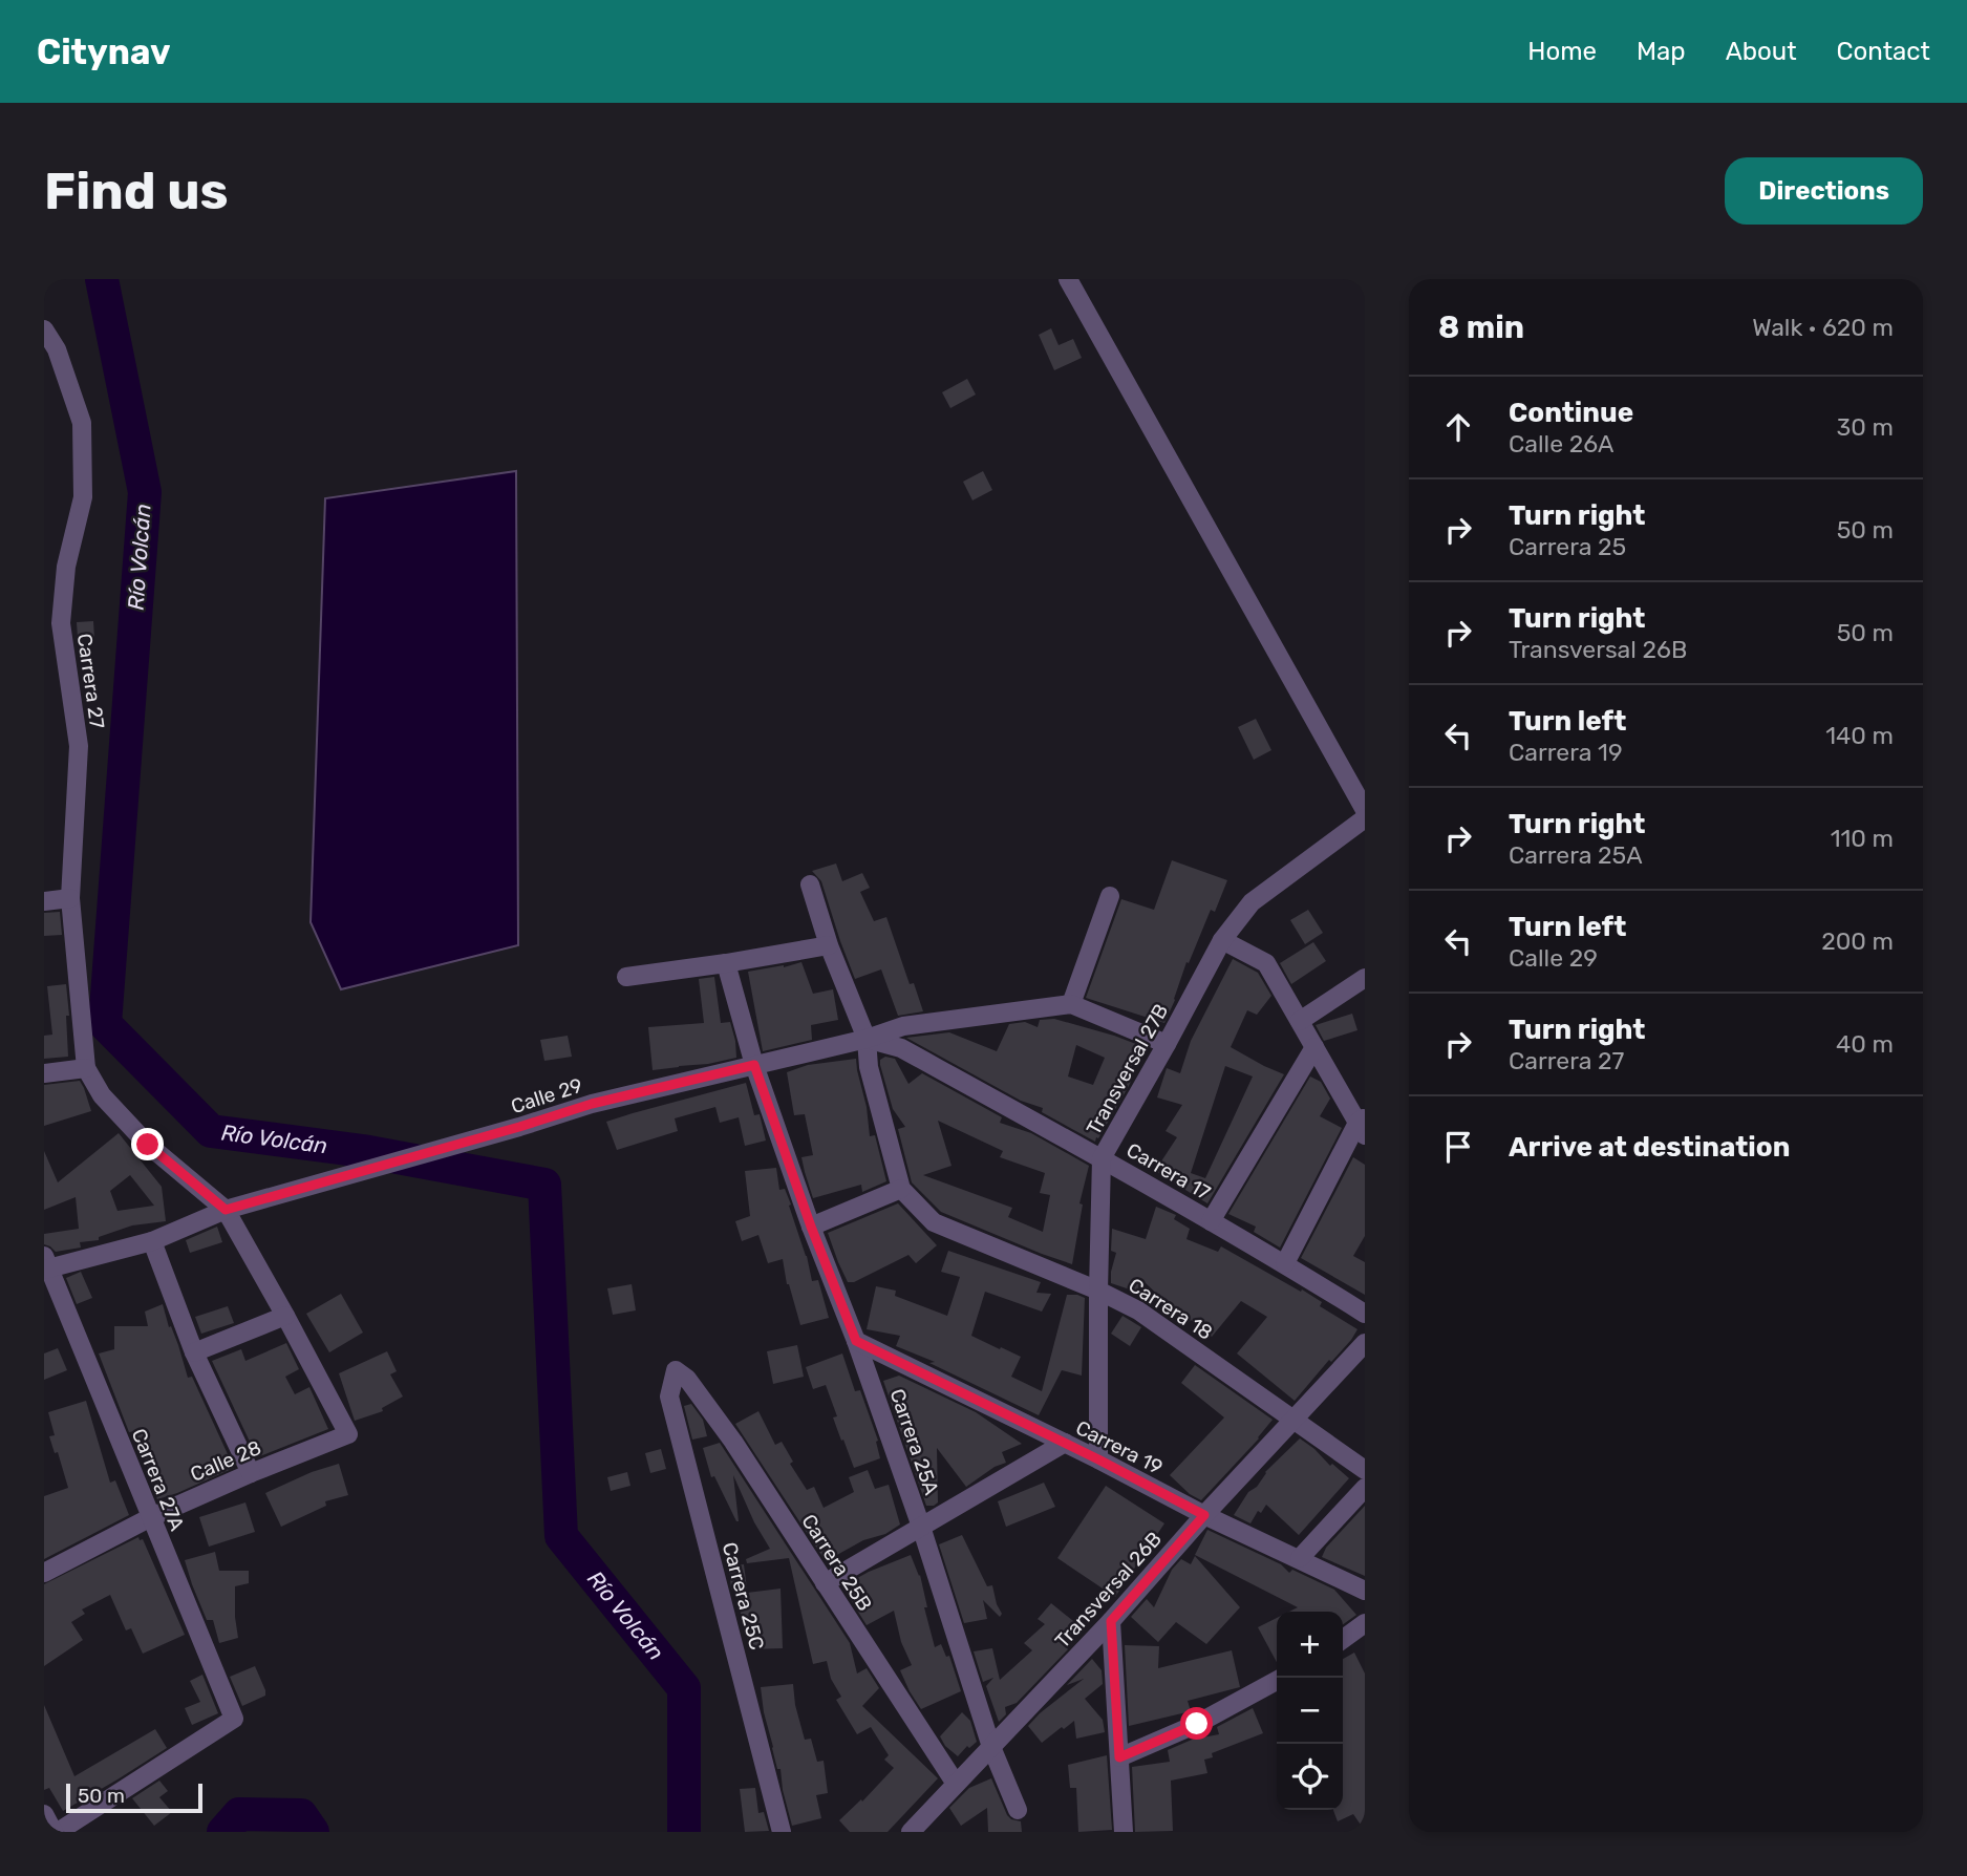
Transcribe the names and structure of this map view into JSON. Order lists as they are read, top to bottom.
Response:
{
  "streets": {
    "street": [
      "Carrera 27",
      "Transversal 27B",
      "Calle 29",
      "Carrera 17",
      "Carrera 18",
      "Carrera 25A",
      "Carrera 19",
      "Calle 28",
      "Carrera 27A",
      "Carrera 25B",
      "Transversal 26B",
      "Carrera 25C"
    ]
  },
  "crossings": [
    ["Carrera 27", "Calle 29"],
    ["Transversal 27B", "Carrera 17"],
    ["Transversal 27B", "Carrera 18"],
    ["Transversal 27B", "Carrera 19"],
    ["Calle 29", "Carrera 17"],
    ["Calle 29", "Carrera 25A"],
    ["Calle 29", "Carrera 27A"],
    ["Carrera 18", "Transversal 26B"],
    ["Carrera 25A", "Carrera 19"],
    ["Carrera 25A", "Transversal 26B"],
    ["Carrera 19", "Transversal 26B"],
    ["Calle 28", "Carrera 27A"],
    ["Carrera 25B", "Transversal 26B"],
    ["Carrera 25B", "Carrera 25C"]
  ],
  "water": ["Río Volcán"],
  "scale_bar": "50 m",
  "page": {
    "header": "Citynav",
    "nav": [
      "Home",
      "Map",
      "About",
      "Contact"
    ],
    "buttons": "Directions",
    "title": "Find us",
    "heading": ["8 min", "Walk · 620 m"],
    "list": [
      ["Continue", "Calle 26A", "30 m"],
      ["Turn right", "Carrera 25", "50 m"],
      ["Turn right", "Transversal 26B", "50 m"],
      ["Turn left", "Carrera 19", "140 m"],
      ["Turn right", "Carrera 25A", "110 m"],
      ["Turn left", "Calle 29", "200 m"],
      ["Turn right", "Carrera 27", "40 m"],
      "Arrive at destination"
    ],
    "map_buttons": ["+", "−"],
    "scale": "50 m"
  }
}
